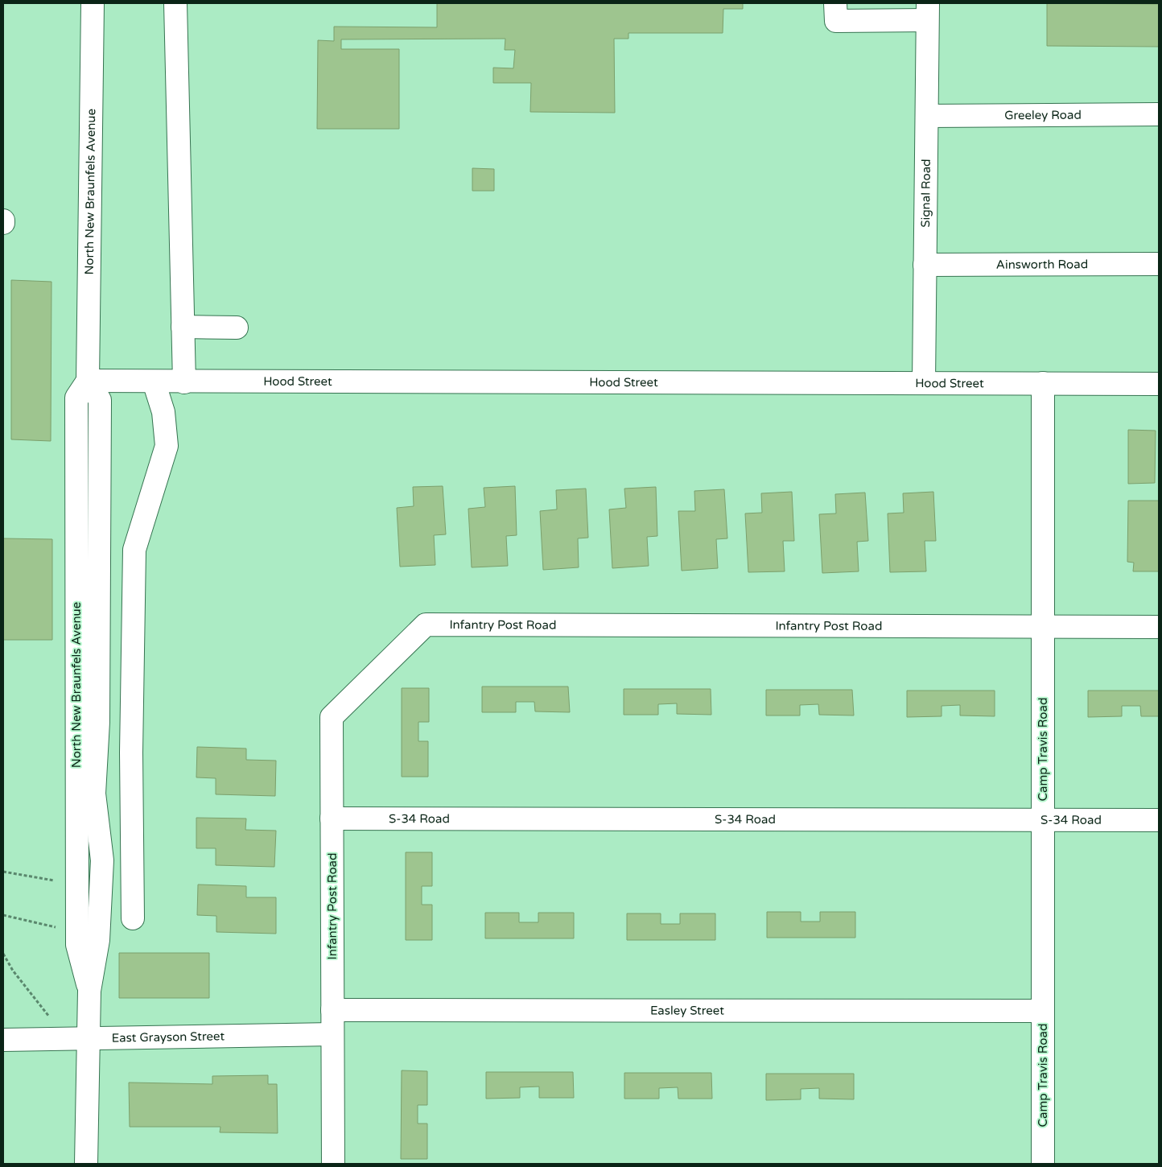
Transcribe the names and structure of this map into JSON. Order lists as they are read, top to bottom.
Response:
{
  "streets": {
    "street": [
      "Greeley Road",
      "North New Braunfels Avenue",
      "Signal Road",
      "Ainsworth Road",
      "Hood Street",
      "Infantry Post Road",
      "Camp Travis Road",
      "S-34 Road",
      "Easley Street",
      "East Grayson Street"
    ]
  },
  "crossings": [
    ["Greeley Road", "Signal Road"],
    ["North New Braunfels Avenue", "Hood Street"],
    ["North New Braunfels Avenue", "East Grayson Street"],
    ["Signal Road", "Ainsworth Road"],
    ["Signal Road", "Hood Street"],
    ["Hood Street", "Camp Travis Road"],
    ["Infantry Post Road", "Camp Travis Road"],
    ["Infantry Post Road", "S-34 Road"],
    ["Infantry Post Road", "Easley Street"],
    ["Infantry Post Road", "East Grayson Street"],
    ["Camp Travis Road", "S-34 Road"],
    ["Camp Travis Road", "Easley Street"]
  ]
}
